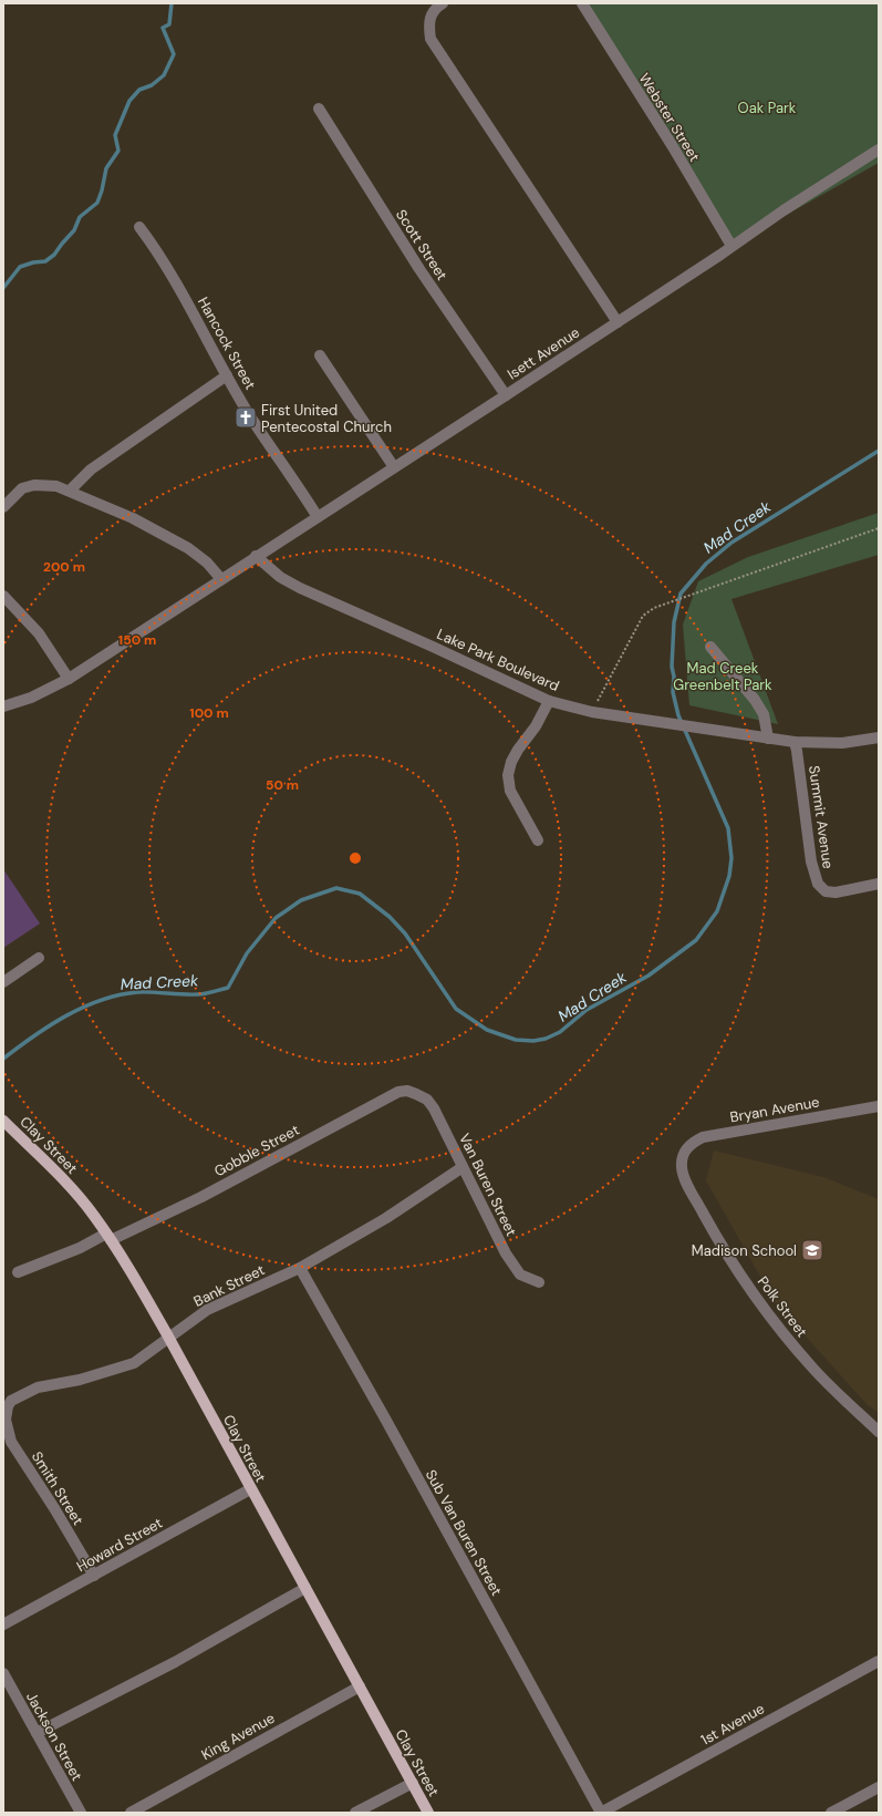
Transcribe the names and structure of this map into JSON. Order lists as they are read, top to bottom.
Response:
{
  "streets": {
    "main road": ["Clay Street"],
    "street": [
      "Webster Street",
      "Scott Street",
      "Hancock Street",
      "Isett Avenue",
      "Lake Park Boulevard",
      "Summit Avenue",
      "Bryan Avenue",
      "Gobble Street",
      "Van Buren Street",
      "Bank Street",
      "Polk Street",
      "Smith Street",
      "Sub Van Buren Street",
      "Howard Street",
      "1st Avenue",
      "Jackson Street",
      "King Avenue"
    ]
  },
  "crossings": [
    ["Webster Street", "Isett Avenue"],
    ["Scott Street", "Isett Avenue"],
    ["Hancock Street", "Isett Avenue"],
    ["Isett Avenue", "Lake Park Boulevard"],
    ["Lake Park Boulevard", "Summit Avenue"],
    ["Bryan Avenue", "Polk Street"],
    ["Clay Street", "Gobble Street"],
    ["Clay Street", "Bank Street"],
    ["Clay Street", "Howard Street"],
    ["Clay Street", "King Avenue"],
    ["Gobble Street", "Van Buren Street"],
    ["Van Buren Street", "Bank Street"],
    ["Bank Street", "Smith Street"],
    ["Bank Street", "Sub Van Buren Street"],
    ["Smith Street", "Howard Street"],
    ["Sub Van Buren Street", "1st Avenue"]
  ],
  "water": ["Mad Creek"],
  "parks": ["Oak Park", "Mad Creek Greenbelt Park"],
  "places": {
    "church": ["First United Pentecostal Church"],
    "school or university": ["Madison School"]
  },
  "rings": [
    "200 m",
    "150 m",
    "100 m",
    "50 m"
  ]
}
